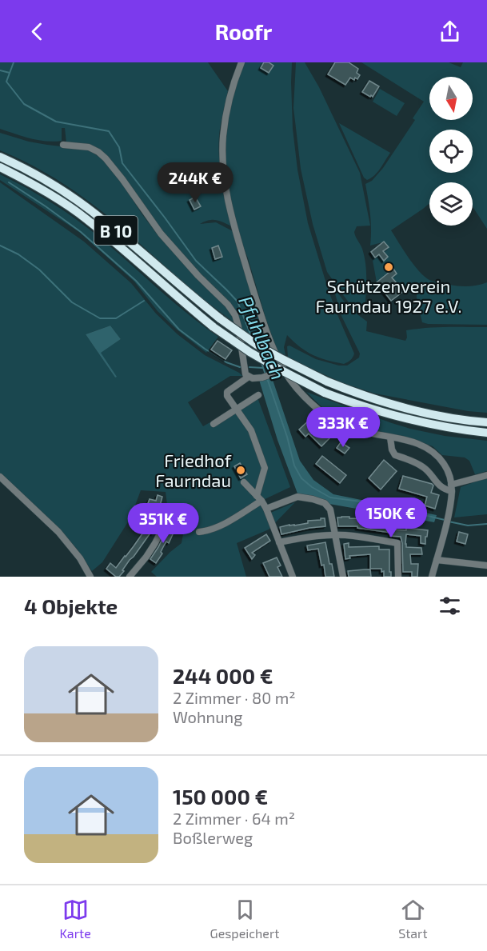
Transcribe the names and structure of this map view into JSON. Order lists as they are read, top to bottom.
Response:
{
  "streets": {
    "highway": ["B 10"]
  },
  "water": ["Pfuhlbach"],
  "places": ["Schützenverein Faurndau 1927 e.V.", "Friedhof Faurndau"],
  "north": "bottom",
  "page": {
    "header": "Roofr",
    "price": [
      "244K €",
      "333K €",
      "150K €",
      "351K €"
    ],
    "heading": "4 Objekte",
    "list": [
      {
        "name": "244 000 €",
        "note": "2 Zimmer · 80 m² · Wohnung"
      },
      {
        "name": "150 000 €",
        "note": "2 Zimmer · 64 m² · Boßlerweg"
      }
    ],
    "tabs": ["Karte", "Gespeichert", "Start"]
  }
}
